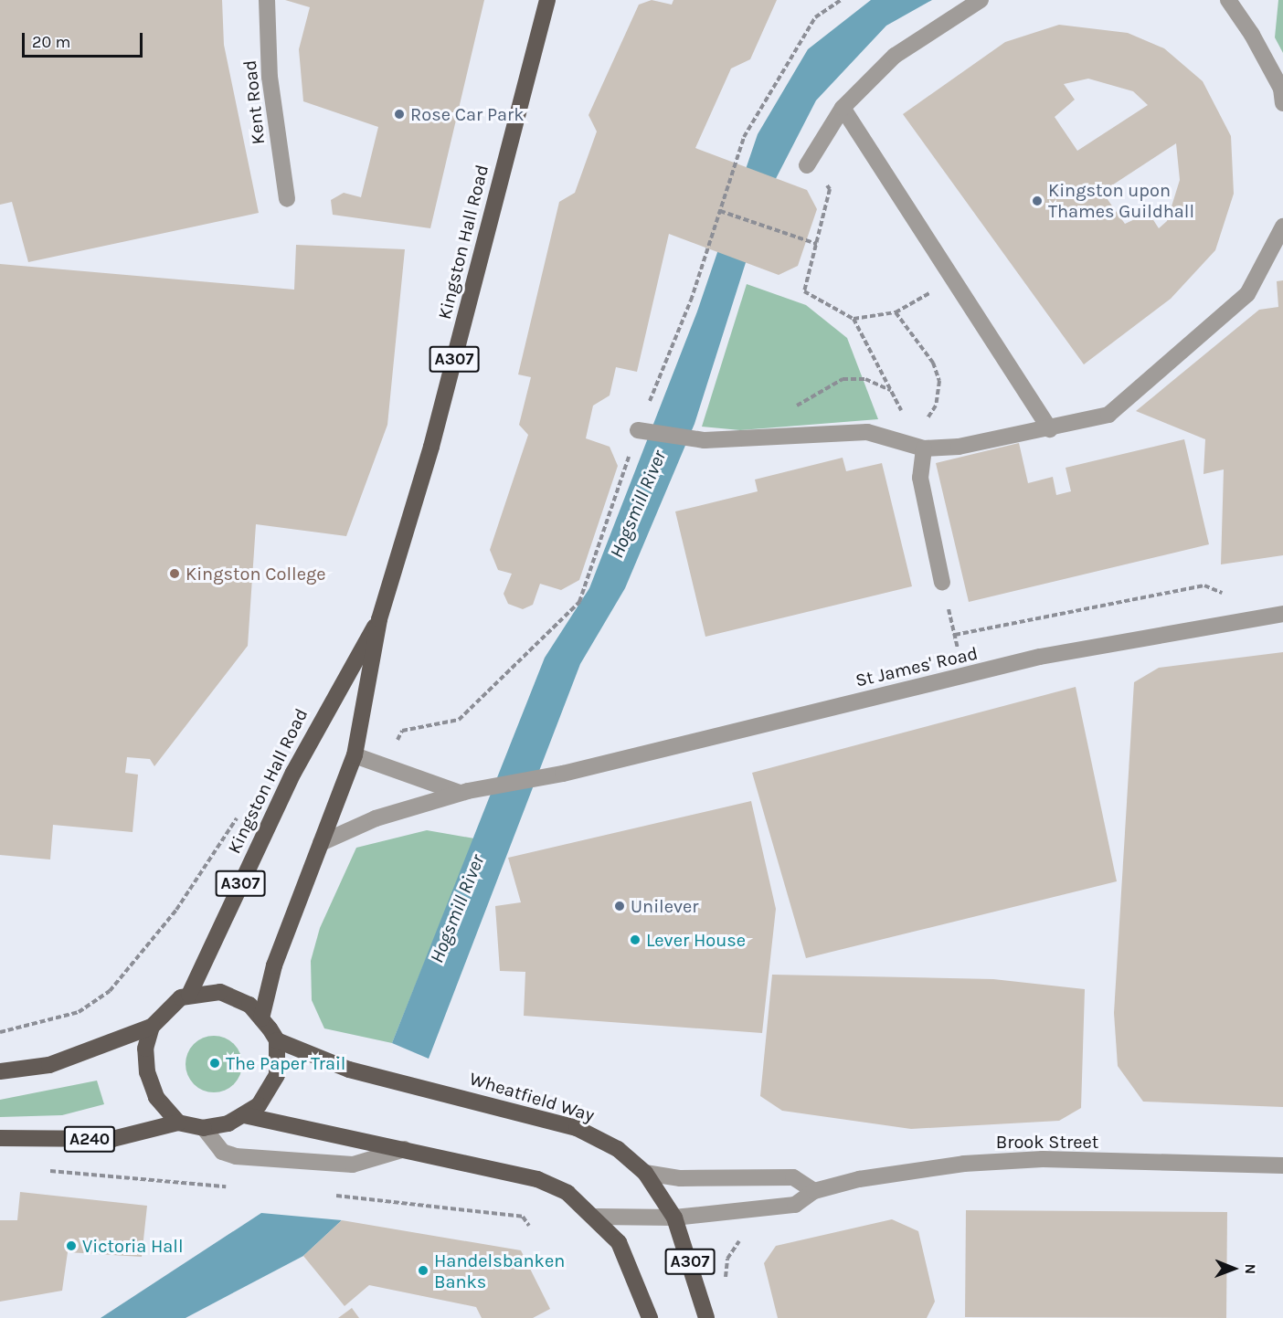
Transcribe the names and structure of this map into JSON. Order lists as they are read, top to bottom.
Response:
{
  "streets": {
    "main road": [
      "Kingston Hall Road",
      "A307",
      "Wheatfield Way",
      "A240"
    ],
    "street": ["Kent Road", "St James' Road", "Brook Street"]
  },
  "crossings": [
    ["Kingston Hall Road", "St James' Road"],
    ["Kingston Hall Road", "Wheatfield Way"],
    ["Kingston Hall Road", "A240"],
    ["Wheatfield Way", "A240"],
    ["Wheatfield Way", "Brook Street"]
  ],
  "water": ["Hogsmill River"],
  "places": [
    "Rose Car Park",
    "Kingston upon Thames Guildhall",
    "Kingston College",
    "Unilever",
    "Lever House",
    "The Paper Trail",
    "Victoria Hall",
    "Handelsbanken Banks"
  ],
  "scale_bar": "20 m",
  "north": "right"
}
